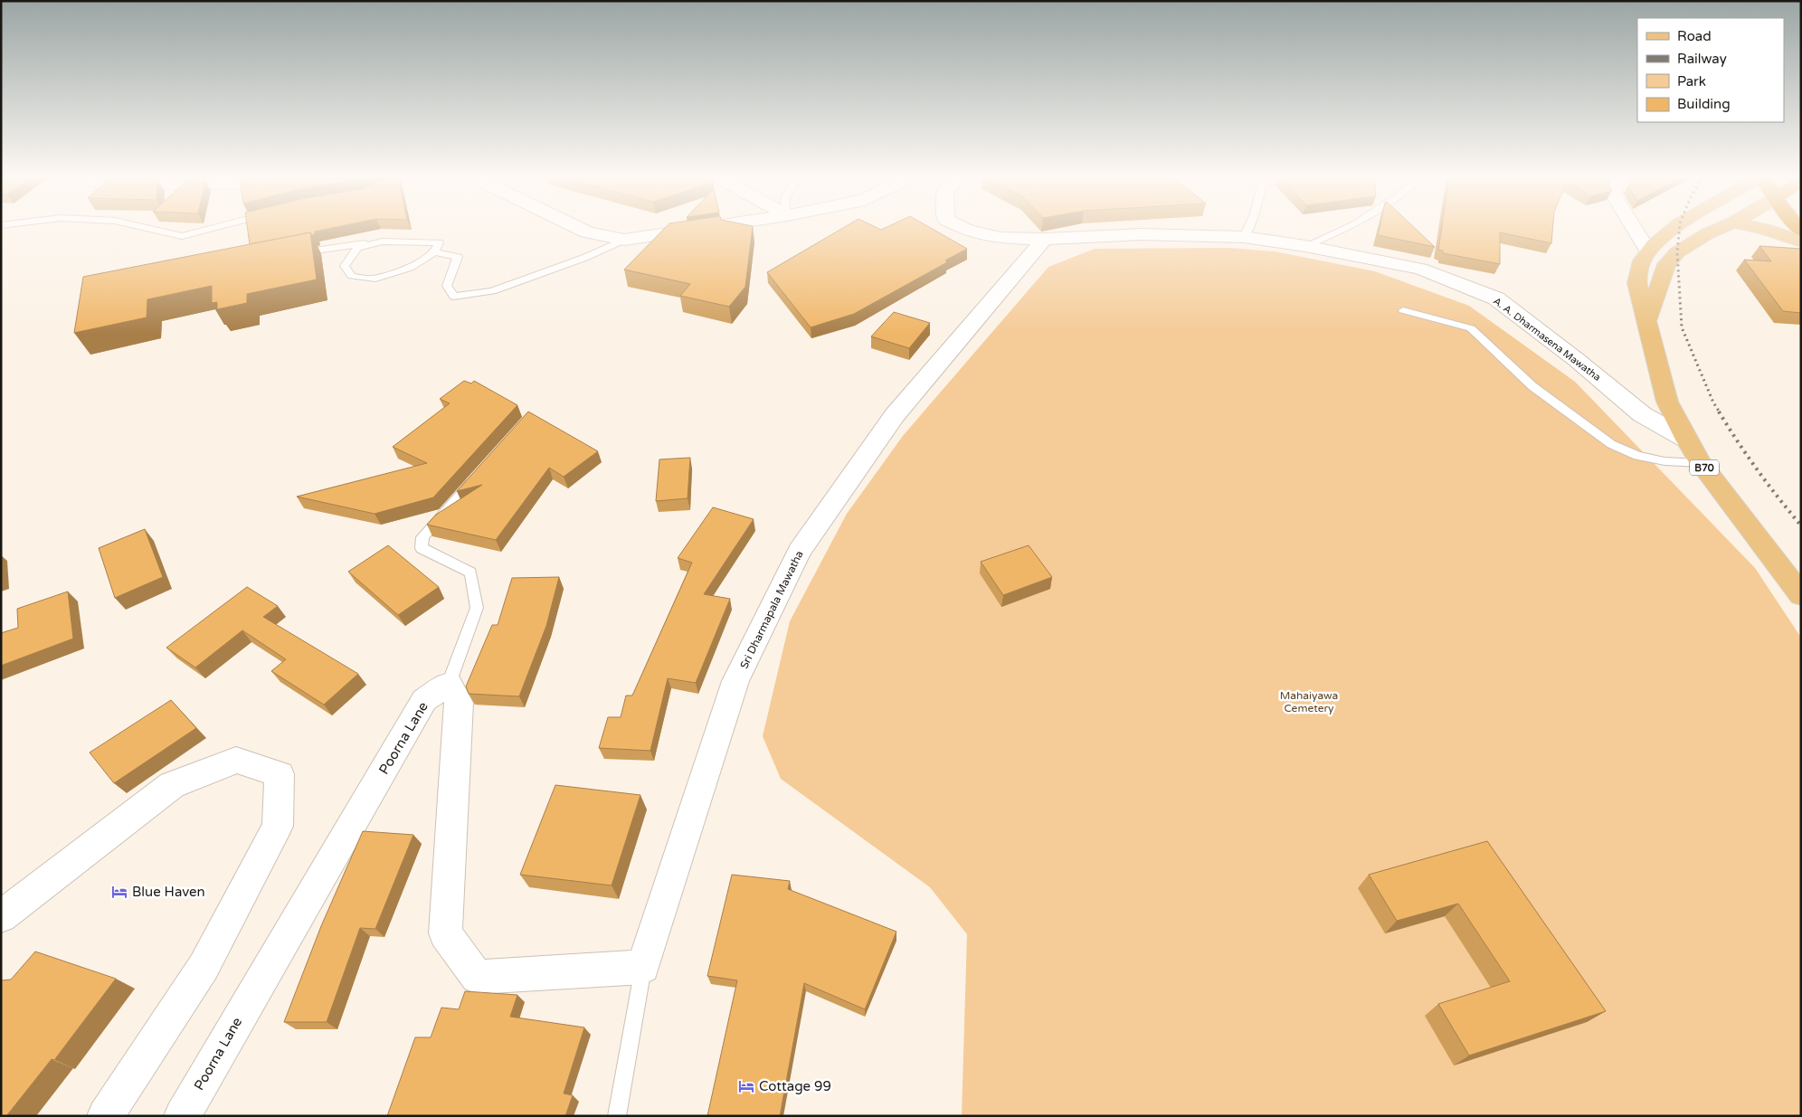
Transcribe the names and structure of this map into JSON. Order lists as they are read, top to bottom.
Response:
{
  "streets": {
    "main road": ["B70"],
    "street": ["A. A. Dharmasena Mawatha", "Sri Dharmapala Mawatha", "Poorna Lane"]
  },
  "crossings": [
    ["A. A. Dharmasena Mawatha", "B70"],
    ["A. A. Dharmasena Mawatha", "Sri Dharmapala Mawatha"]
  ],
  "parks": ["Mahaiyawa Cemetery"],
  "places": {
    "hotel": ["Blue Haven", "Cottage 99"]
  },
  "legend": [
    "Road",
    "Railway",
    "Park",
    "Building"
  ]
}
